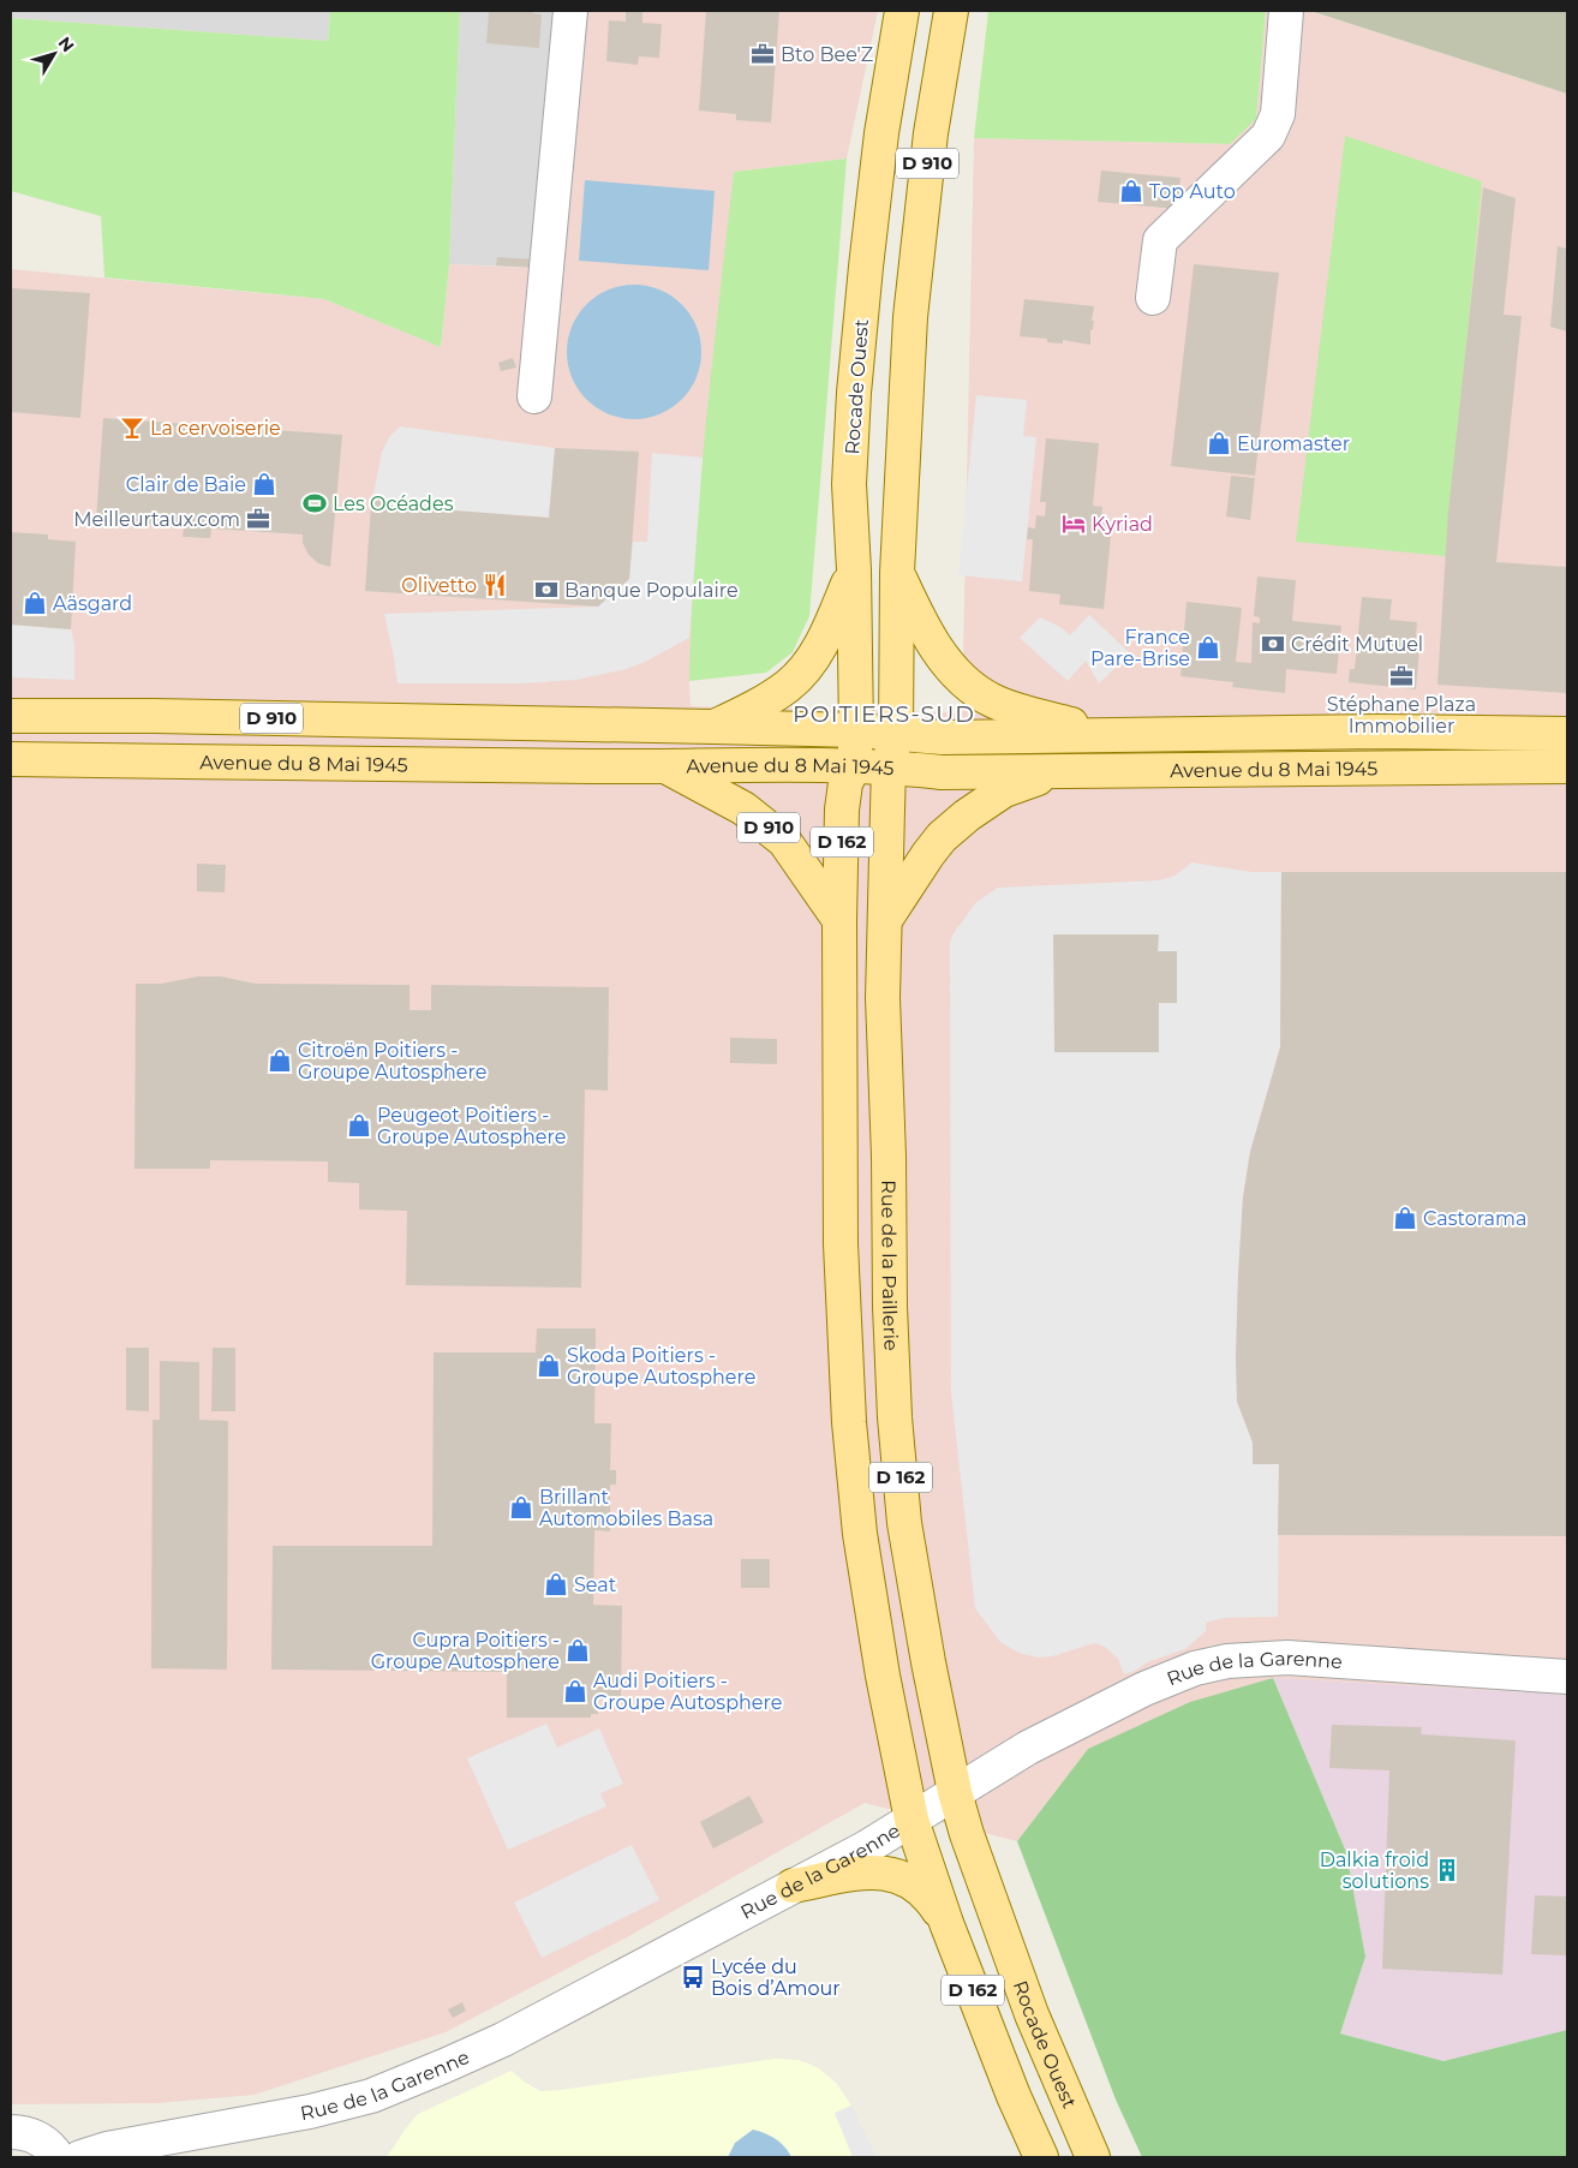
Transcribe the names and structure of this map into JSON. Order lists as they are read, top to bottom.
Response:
{
  "streets": {
    "main road": [
      "D 910",
      "Rocade Ouest",
      "Avenue du 8 Mai 1945",
      "D 162",
      "Rue de la Paillerie"
    ],
    "street": ["Rue de la Garenne"]
  },
  "crossings": [
    ["D 910", "Rocade Ouest"],
    ["D 910", "Avenue du 8 Mai 1945"],
    ["D 910", "D 162"],
    ["D 910", "Rue de la Paillerie"],
    ["Rocade Ouest", "Avenue du 8 Mai 1945"],
    ["Rocade Ouest", "D 162"],
    ["Rocade Ouest", "Rue de la Paillerie"],
    ["Rocade Ouest", "Rue de la Garenne"],
    ["Avenue du 8 Mai 1945", "D 162"],
    ["Avenue du 8 Mai 1945", "Rue de la Paillerie"],
    ["D 162", "Rue de la Garenne"],
    ["Rue de la Paillerie", "Rue de la Garenne"]
  ],
  "districts": ["POITIERS-SUD"],
  "places": {
    "office": ["Bto Bee'Z", "Meilleurtaux.com", "Stéphane Plaza Immobilier"],
    "shop": [
      "Top Auto",
      "Euromaster",
      "Clair de Baie",
      "Aäsgard",
      "France Pare-Brise",
      "Citroën Poitiers - Groupe Autosphere",
      "Peugeot Poitiers - Groupe Autosphere",
      "Castorama",
      "Skoda Poitiers - Groupe Autosphere",
      "Brillant Automobiles Basa",
      "Seat",
      "Cupra Poitiers - Groupe Autosphere",
      "Audi Poitiers - Groupe Autosphere"
    ],
    "bar": ["La cervoiserie"],
    "sports": ["Les Océades"],
    "hotel": ["Kyriad"],
    "restaurant": ["Olivetto"],
    "bank": ["Banque Populaire", "Crédit Mutuel"],
    "building": ["Dalkia froid solutions"],
    "bus stop": ["Lycée du Bois d’Amour"]
  },
  "north": "top right"
}
